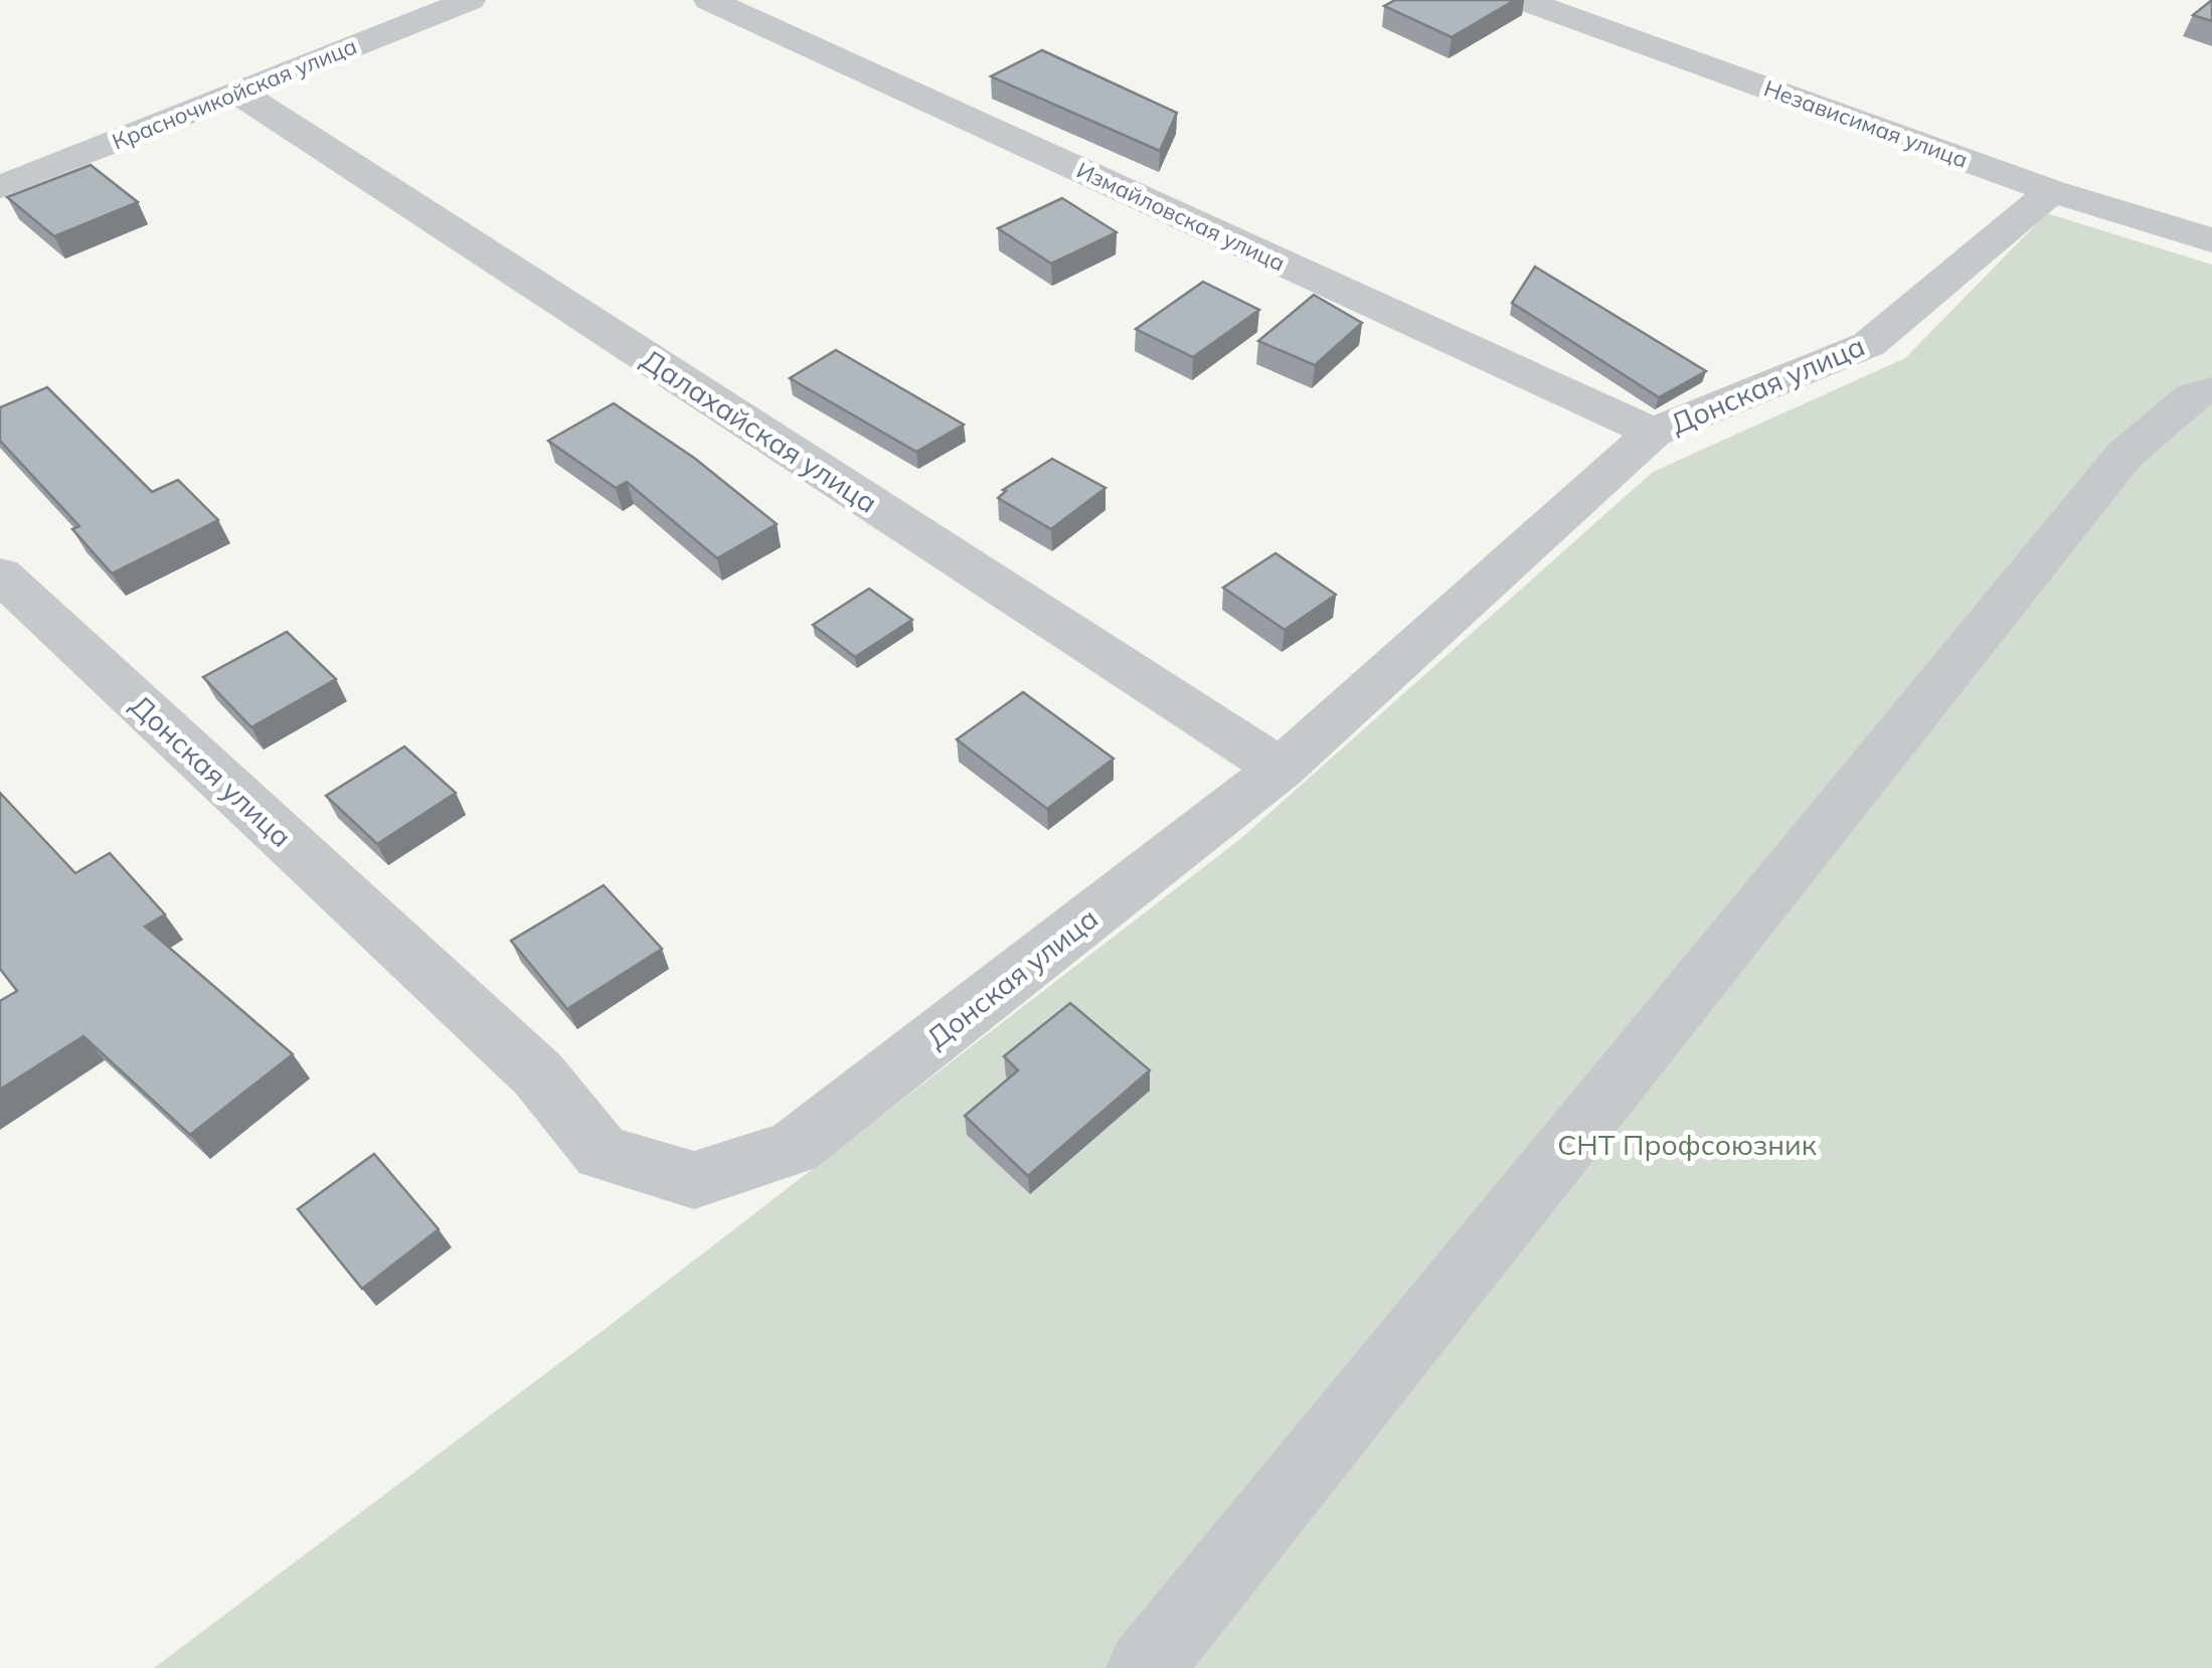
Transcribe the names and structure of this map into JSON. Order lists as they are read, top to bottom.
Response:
{
  "streets": {
    "street": [
      "Красночикойская улица",
      "Независимая улица",
      "Измайловская улица",
      "Донская улица",
      "Далахайская улица"
    ]
  },
  "crossings": [
    ["Красночикойская улица", "Далахайская улица"],
    ["Независимая улица", "Донская улица"],
    ["Измайловская улица", "Донская улица"],
    ["Донская улица", "Далахайская улица"]
  ],
  "parks": ["СНТ Профсоюзник"]
}
